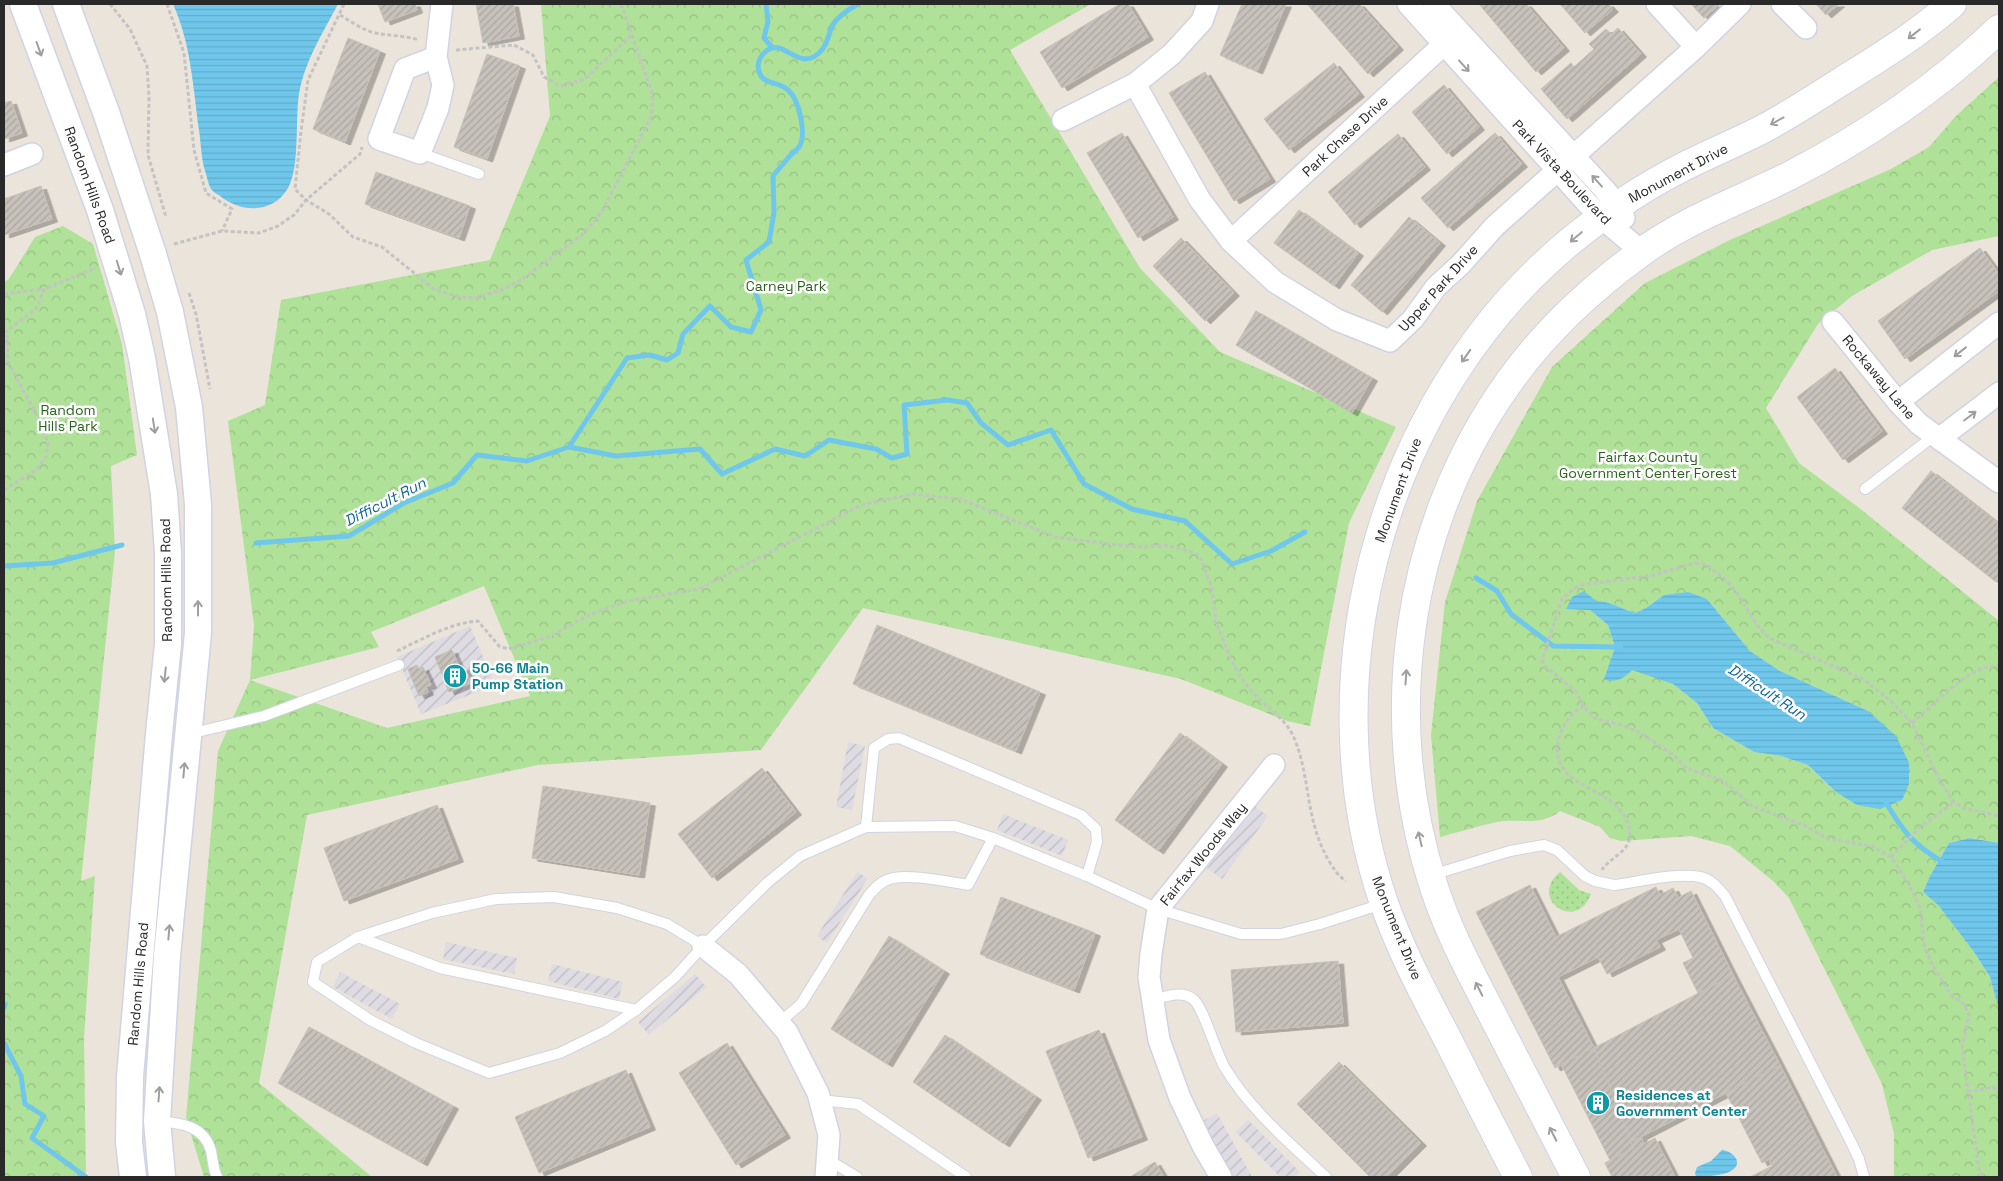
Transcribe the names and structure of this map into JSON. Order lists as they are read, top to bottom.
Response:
{
  "streets": {
    "main road": ["Monument Drive"],
    "street": [
      "Park Chase Drive",
      "Park Vista Boulevard",
      "Random Hills Road",
      "Upper Park Drive",
      "Rockaway Lane",
      "Fairfax Woods Way"
    ]
  },
  "crossings": [
    ["Park Chase Drive", "Park Vista Boulevard"],
    ["Park Chase Drive", "Upper Park Drive"],
    ["Park Vista Boulevard", "Monument Drive"],
    ["Park Vista Boulevard", "Upper Park Drive"]
  ],
  "water": ["Difficult Run"],
  "parks": ["Carney Park", "Random Hills Park", "Fairfax County Government Center Forest"],
  "places": {
    "building": ["50-66 Main Pump Station", "Residences at Government Center"]
  }
}
